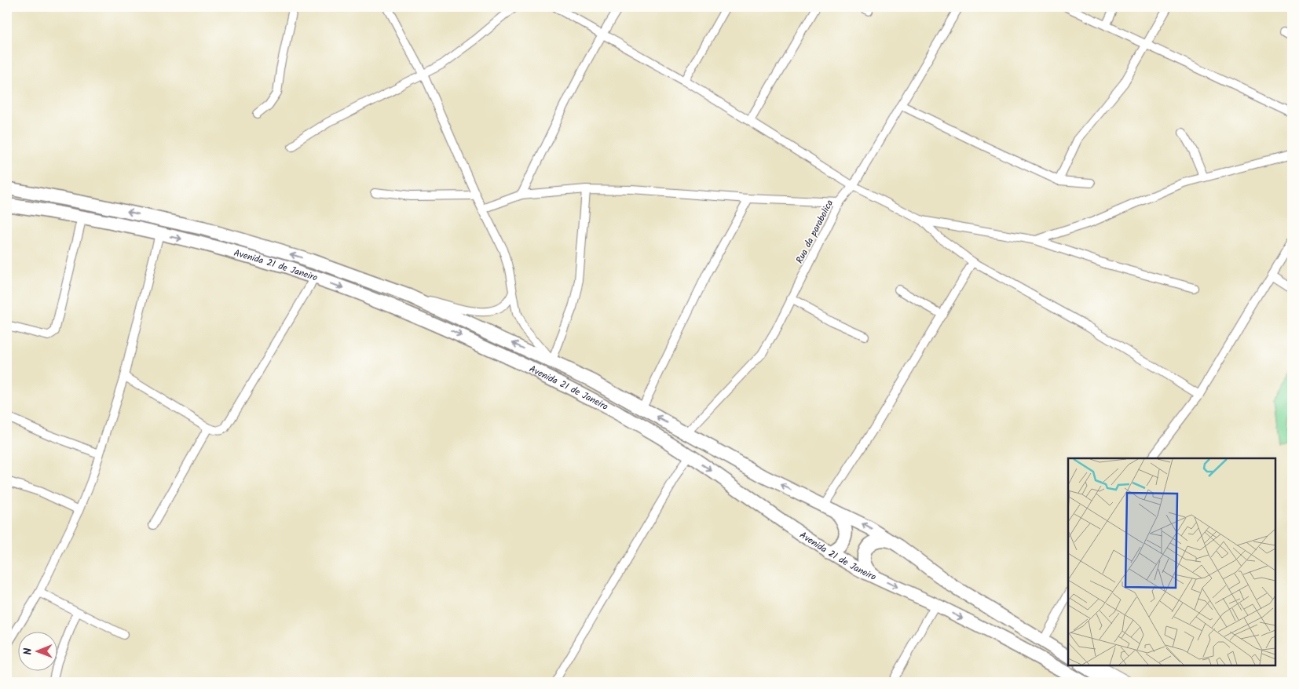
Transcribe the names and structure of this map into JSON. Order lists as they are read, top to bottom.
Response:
{
  "streets": {
    "main road": ["Avenida 21 de Janeiro"],
    "street": ["Rua da parabolica"]
  },
  "crossings": [
    ["Rua da parabolica", "Avenida 21 de Janeiro"]
  ],
  "north": "left"
}
